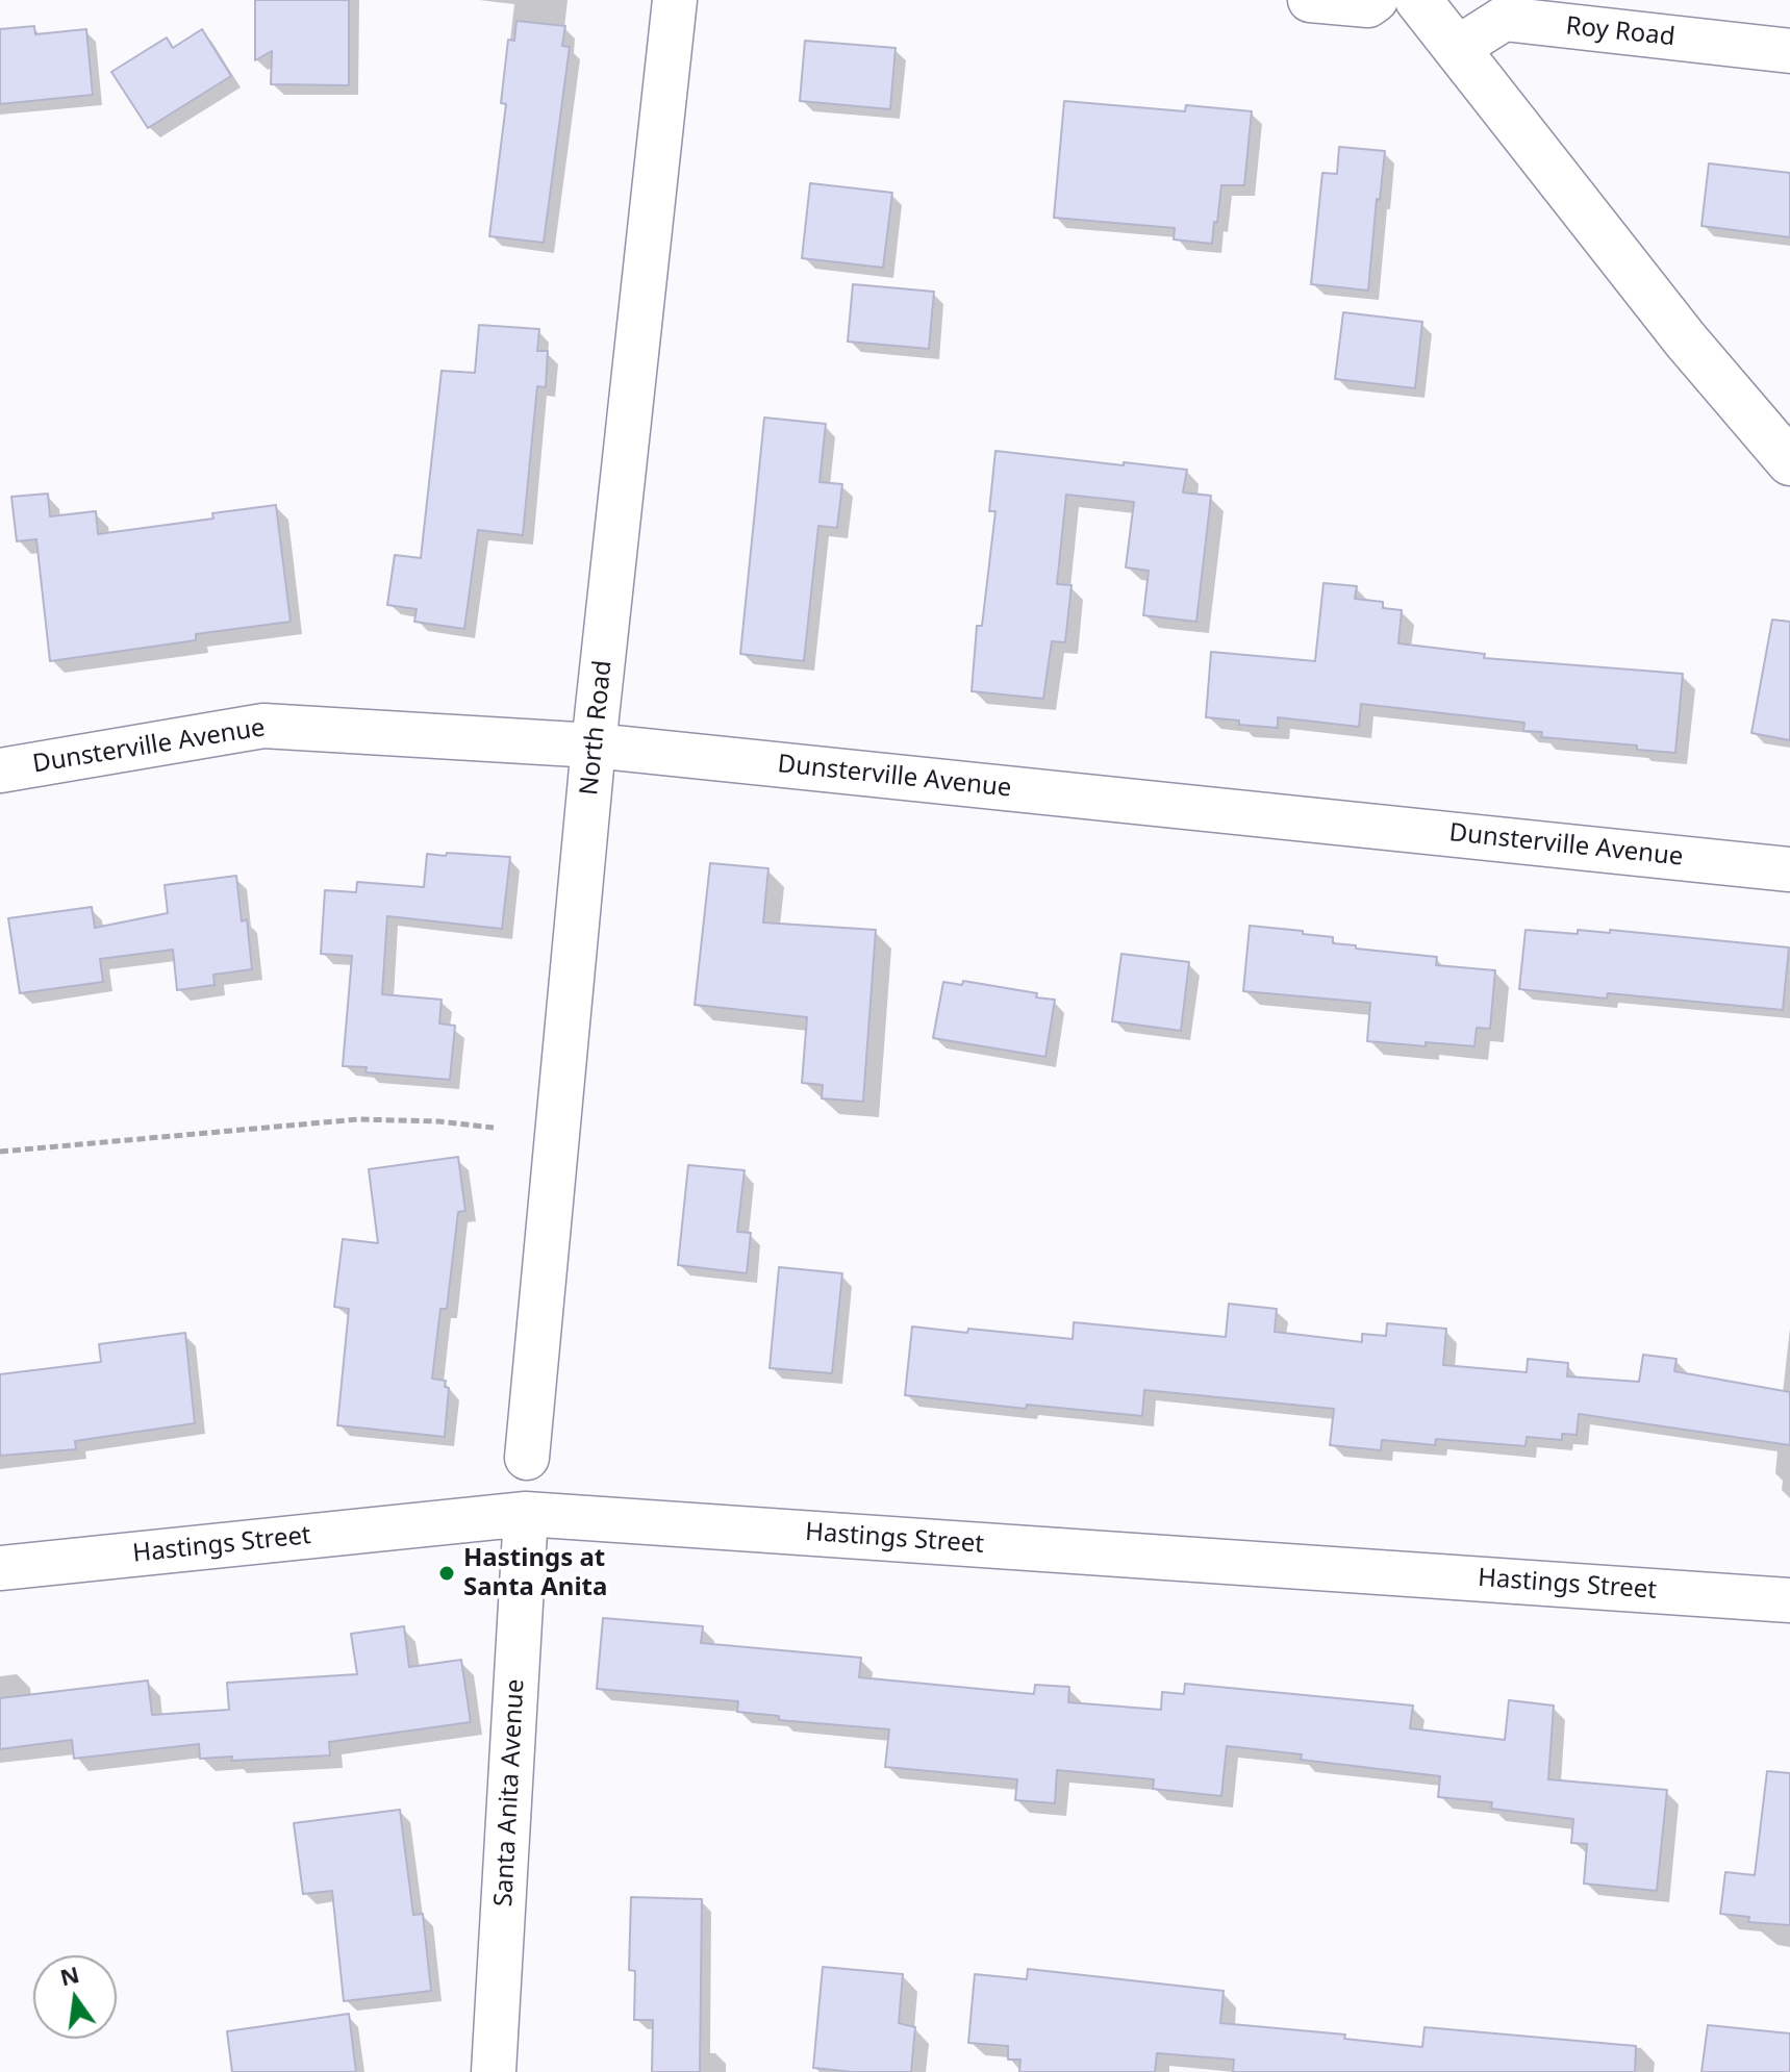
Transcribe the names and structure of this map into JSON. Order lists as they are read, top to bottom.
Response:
{
  "streets": {
    "street": [
      "Roy Road",
      "North Road",
      "Dunsterville Avenue",
      "Hastings Street",
      "Santa Anita Avenue"
    ]
  },
  "crossings": [
    ["North Road", "Dunsterville Avenue"],
    ["Hastings Street", "Santa Anita Avenue"]
  ],
  "places": ["Hastings at Santa Anita"],
  "north": "top"
}
